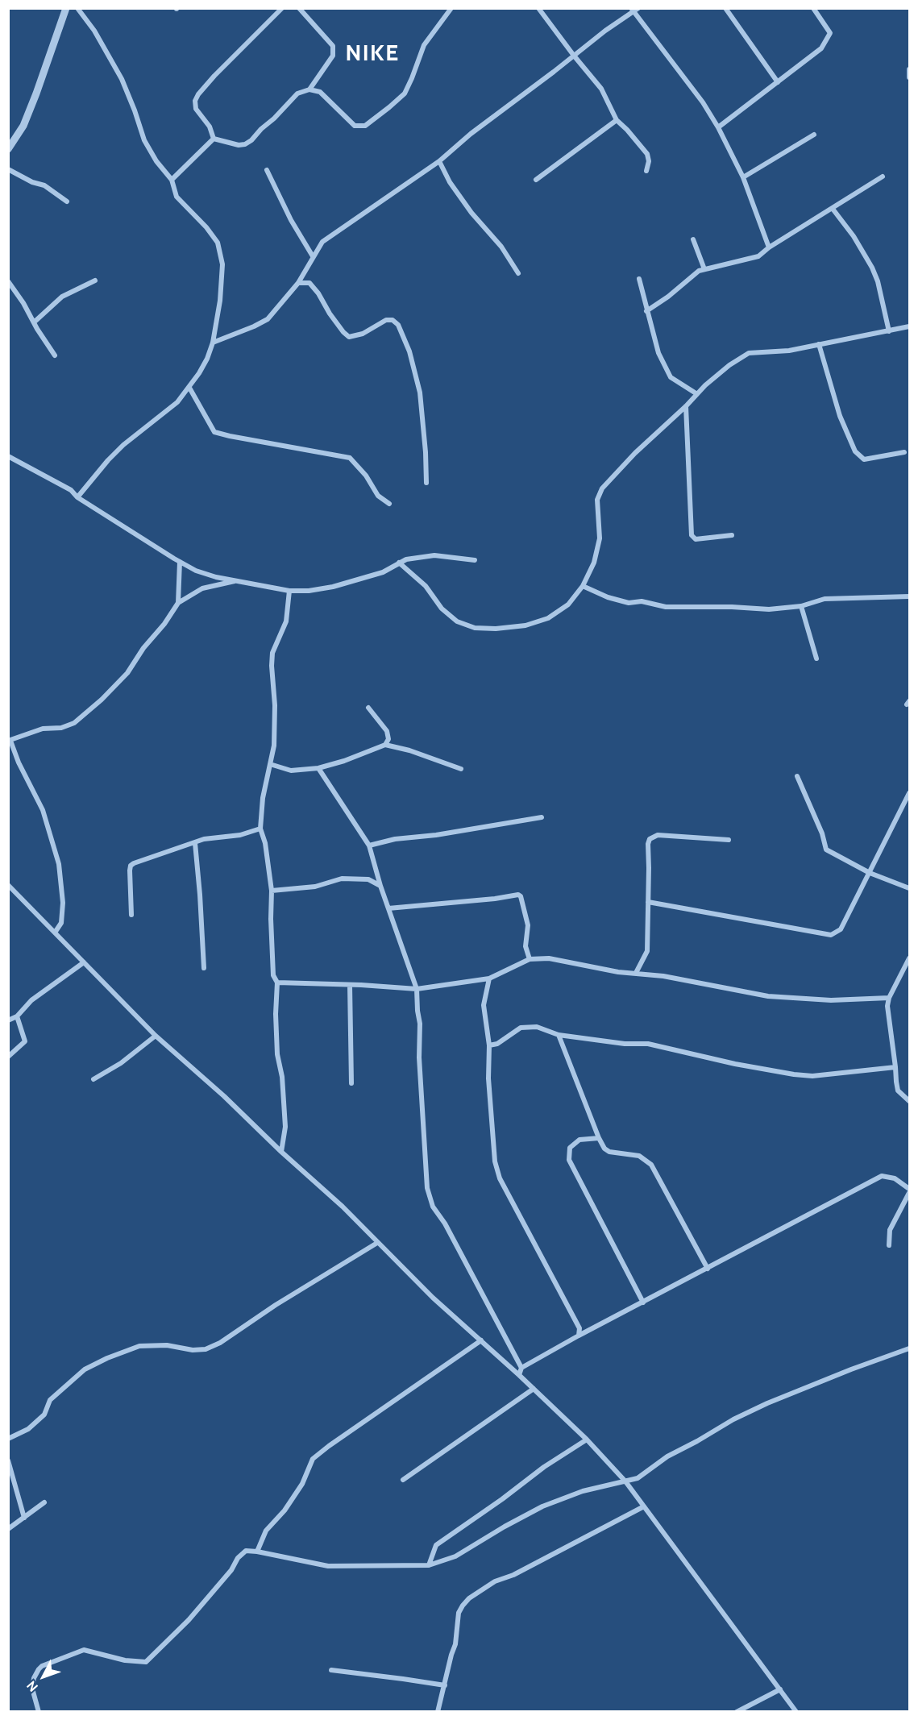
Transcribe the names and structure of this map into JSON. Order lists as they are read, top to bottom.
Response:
{
  "districts": ["NIKE"],
  "north": "bottom left"
}
